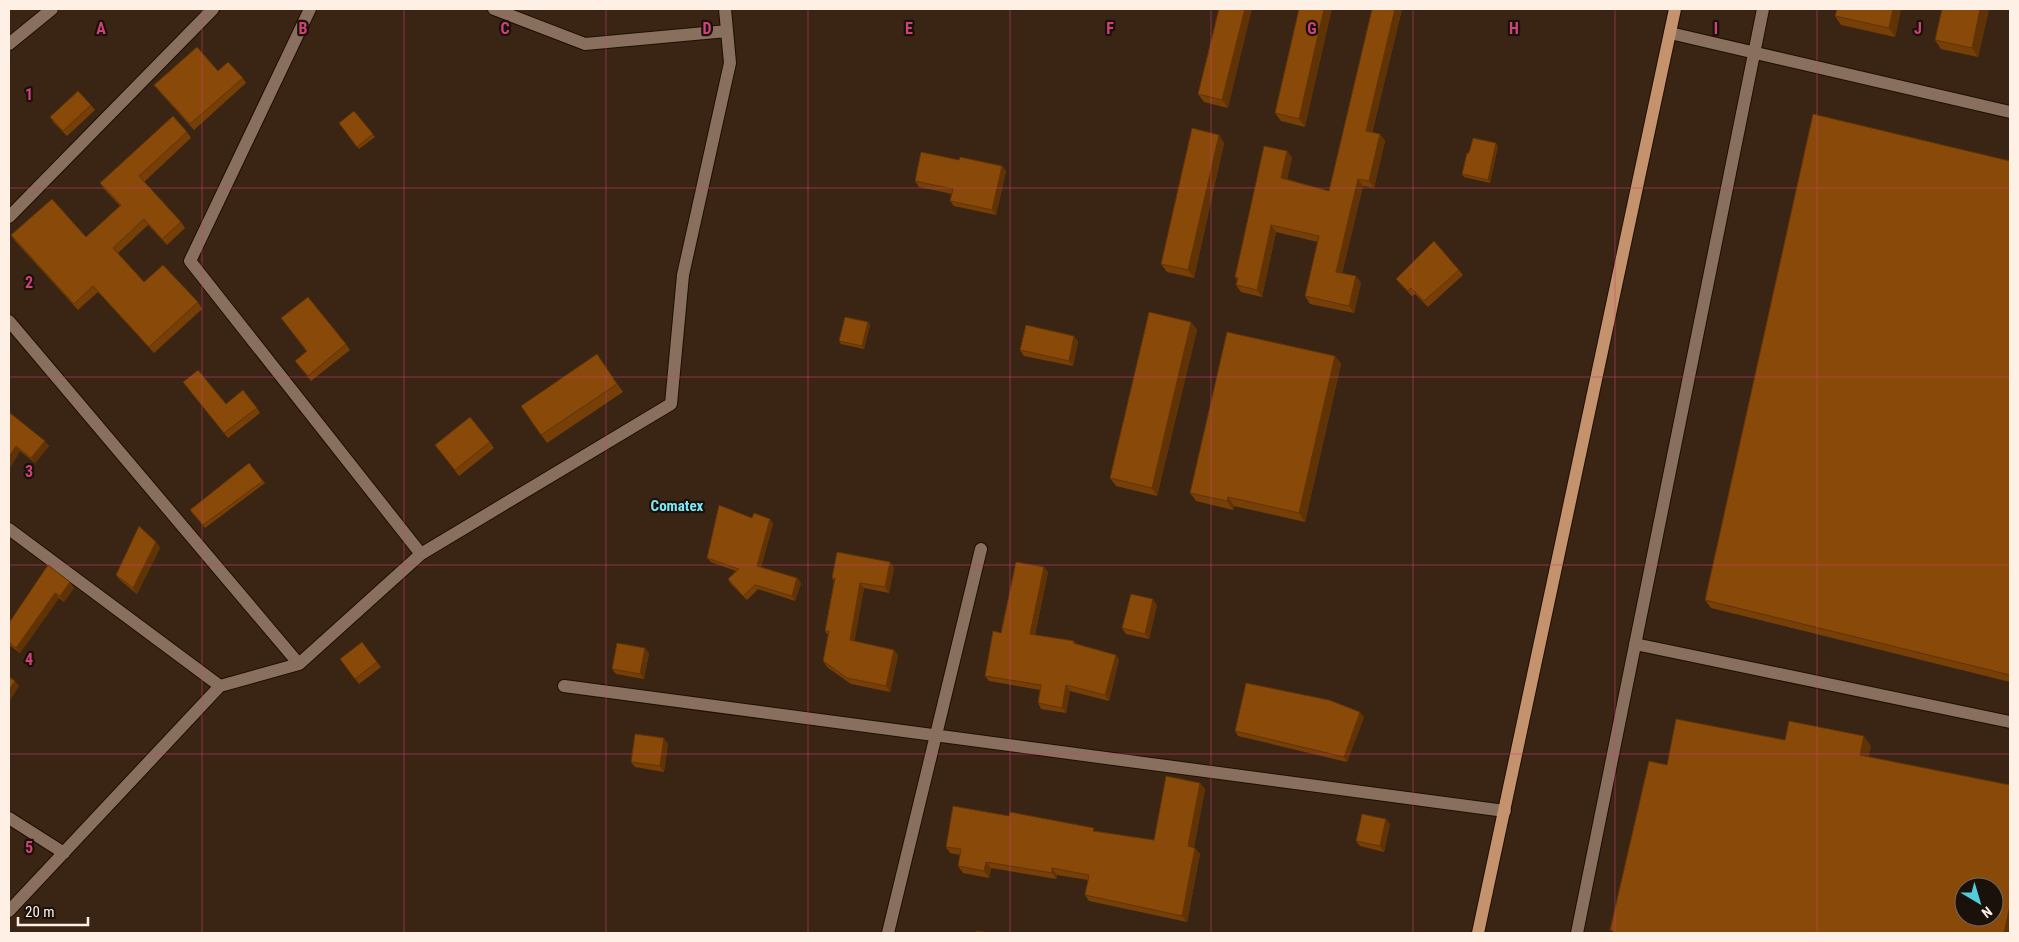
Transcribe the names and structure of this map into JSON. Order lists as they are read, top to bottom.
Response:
{
  "districts": ["Comatex"],
  "scale_bar": "20 m",
  "north": "bottom right",
  "grid": {
    "columns": [
      "A",
      "B",
      "C",
      "D",
      "E",
      "F",
      "G",
      "H",
      "I",
      "J"
    ],
    "rows": [
      "1",
      "2",
      "3",
      "4",
      "5"
    ]
  }
}
